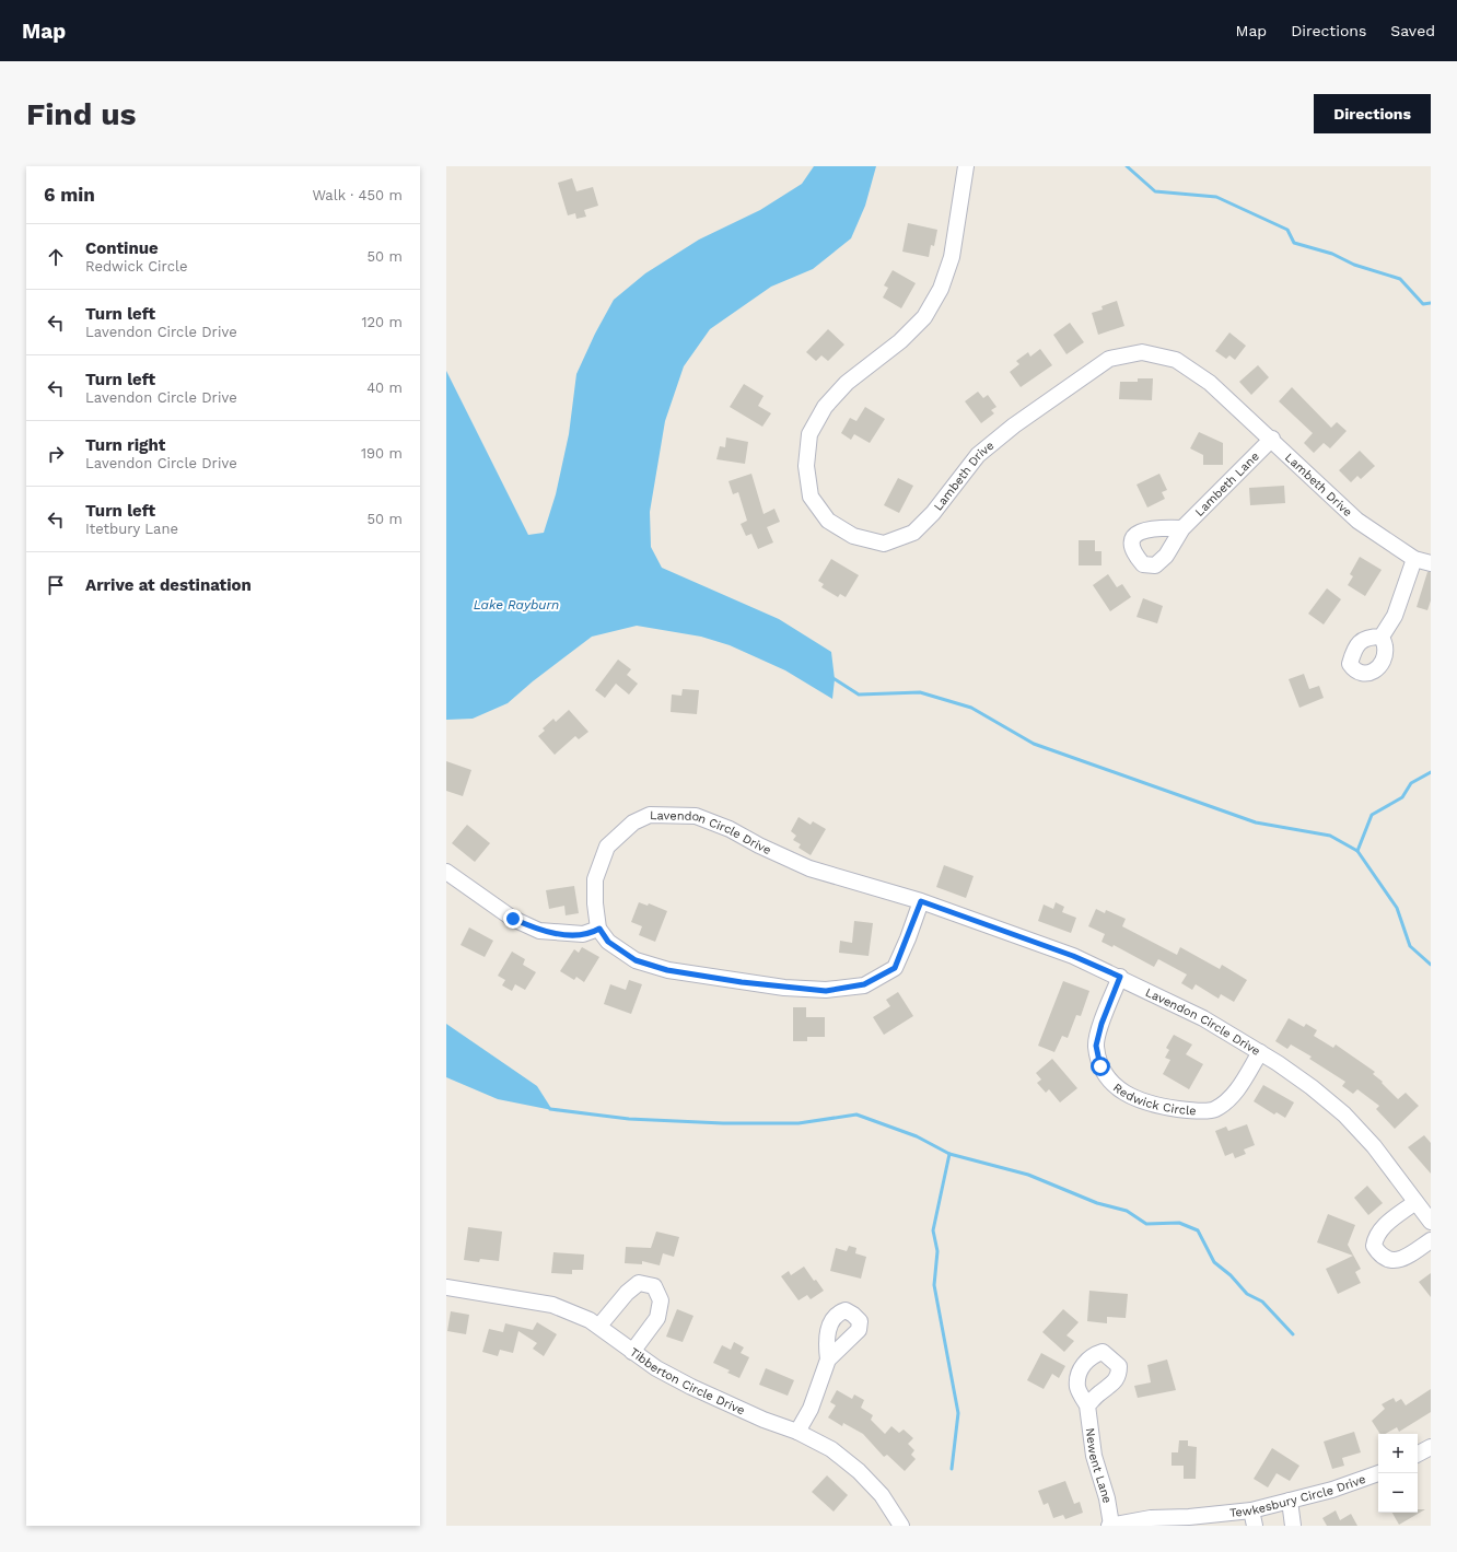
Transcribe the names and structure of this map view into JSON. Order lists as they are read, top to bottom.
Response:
{
  "streets": {
    "street": [
      "Lambeth Drive",
      "Lambeth Lane",
      "Lavendon Circle Drive",
      "Redwick Circle",
      "Tibberton Circle Drive",
      "Newent Lane",
      "Tewkesbury Circle Drive"
    ]
  },
  "crossings": [
    ["Lambeth Drive", "Lambeth Lane"],
    ["Lavendon Circle Drive", "Redwick Circle"],
    ["Newent Lane", "Tewkesbury Circle Drive"]
  ],
  "water": ["Lake Rayburn"],
  "page": {
    "header": "Map",
    "nav": ["Map", "Directions", "Saved"],
    "buttons": "Directions",
    "title": "Find us",
    "heading": ["6 min", "Walk · 450 m"],
    "list": [
      ["Continue", "Redwick Circle", "50 m"],
      ["Turn left", "Lavendon Circle Drive", "120 m"],
      ["Turn left", "Lavendon Circle Drive", "40 m"],
      ["Turn right", "Lavendon Circle Drive", "190 m"],
      ["Turn left", "Itetbury Lane", "50 m"],
      "Arrive at destination"
    ],
    "map_buttons": ["+", "−"]
  }
}
